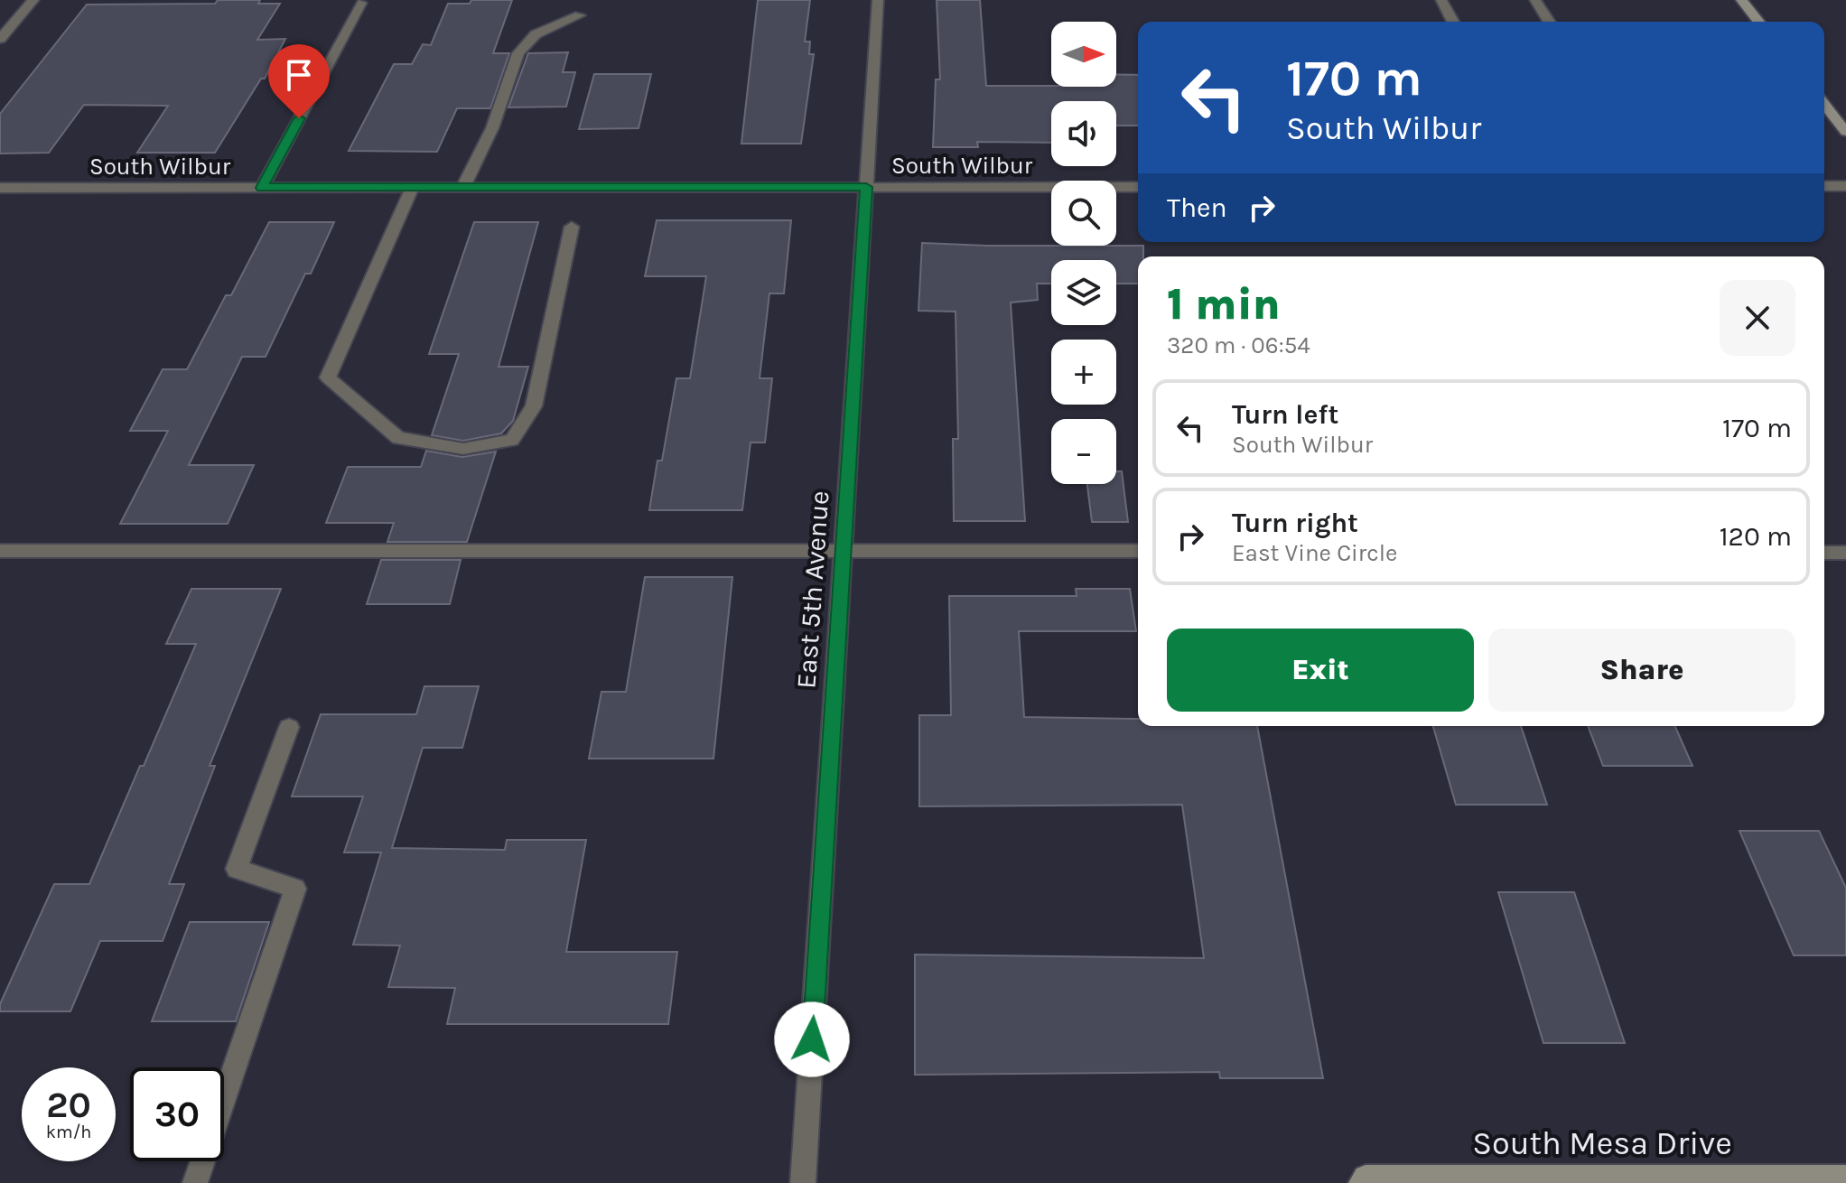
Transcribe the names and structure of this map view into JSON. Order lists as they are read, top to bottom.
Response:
{
  "streets": {
    "main road": ["South Mesa Drive"],
    "street": ["South Wilbur", "East 5th Avenue"]
  },
  "crossings": [
    ["South Wilbur", "East 5th Avenue"]
  ],
  "north": "right",
  "page": {
    "map_buttons": ["+", "−"],
    "turn": ["170 m", "South Wilbur"],
    "then": "Then",
    "heading": ["1 min", "320 m · 06:54"],
    "list": [
      {
        "name": "Turn left",
        "note": "South Wilbur",
        "value": "170 m"
      },
      {
        "name": "Turn right",
        "note": "East Vine Circle",
        "value": "120 m"
      }
    ],
    "buttons": ["Exit", "Share"],
    "speed": "20 km/h",
    "limit": "30"
  }
}
